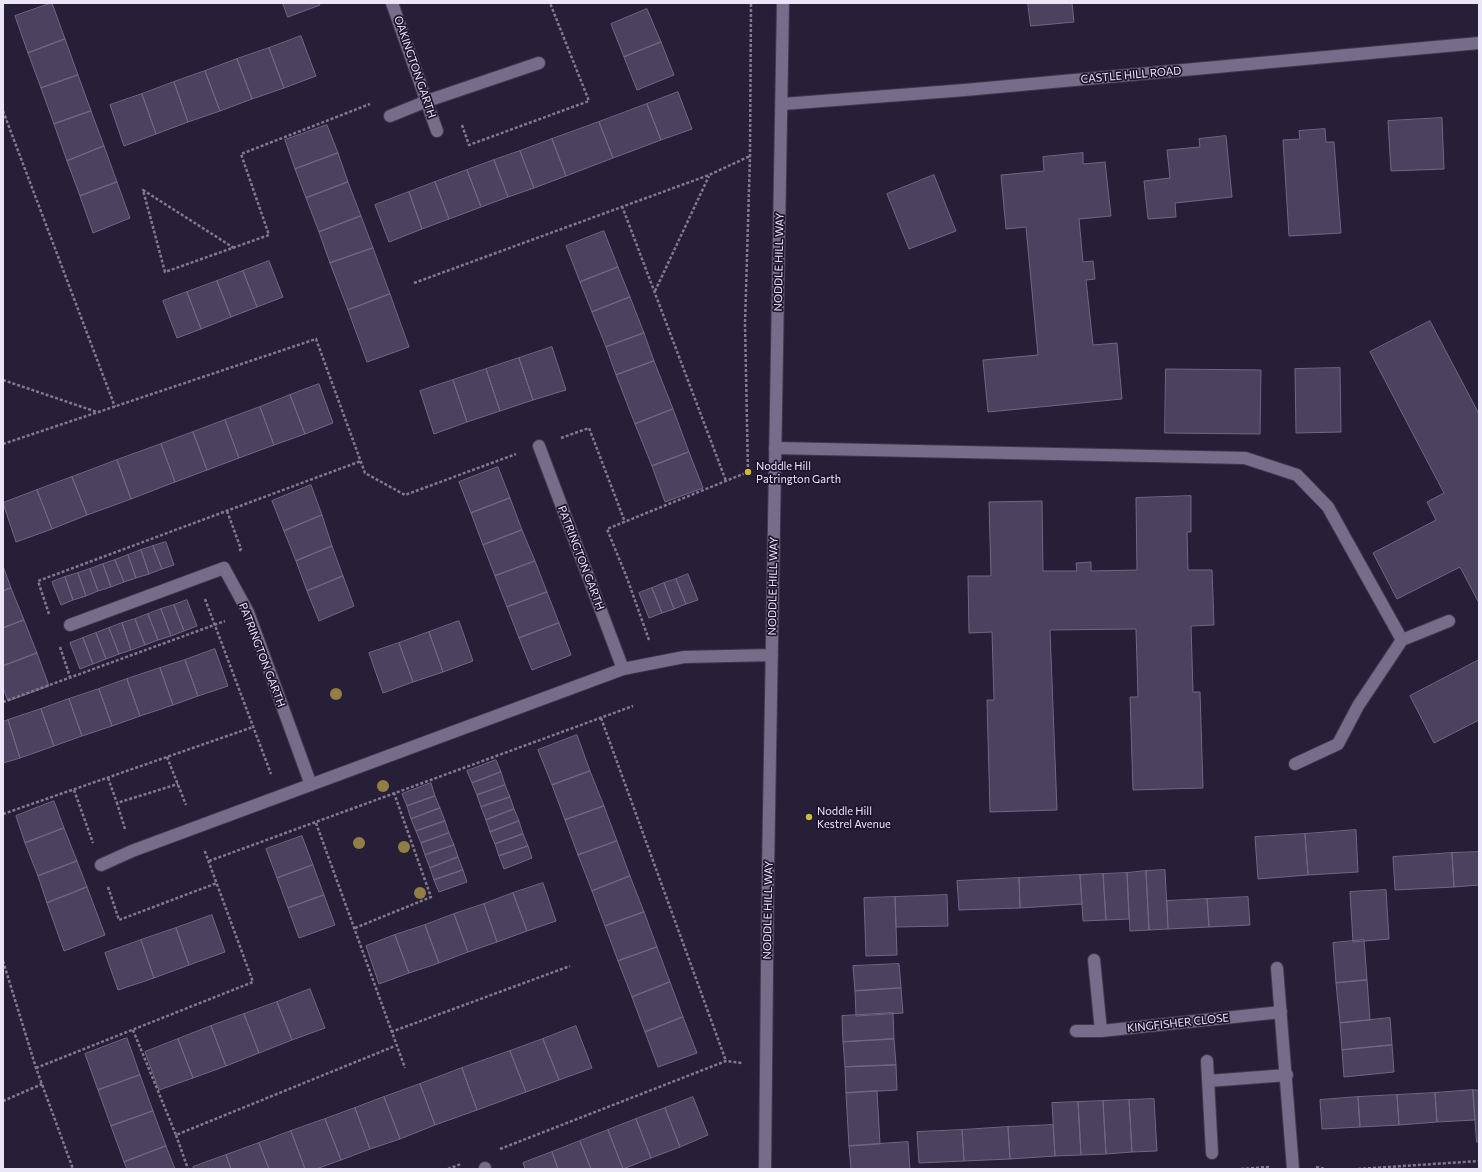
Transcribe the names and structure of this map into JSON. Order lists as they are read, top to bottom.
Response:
{
  "streets": {
    "street": [
      "OAKINGTON GARTH",
      "CASTLE HILL ROAD",
      "NODDLE HILL WAY",
      "PATRINGTON GARTH",
      "KINGFISHER CLOSE"
    ]
  },
  "crossings": [
    ["CASTLE HILL ROAD", "NODDLE HILL WAY"]
  ],
  "places": ["Noddle Hill Patrington Garth", "Noddle Hill Kestrel Avenue"]
}
